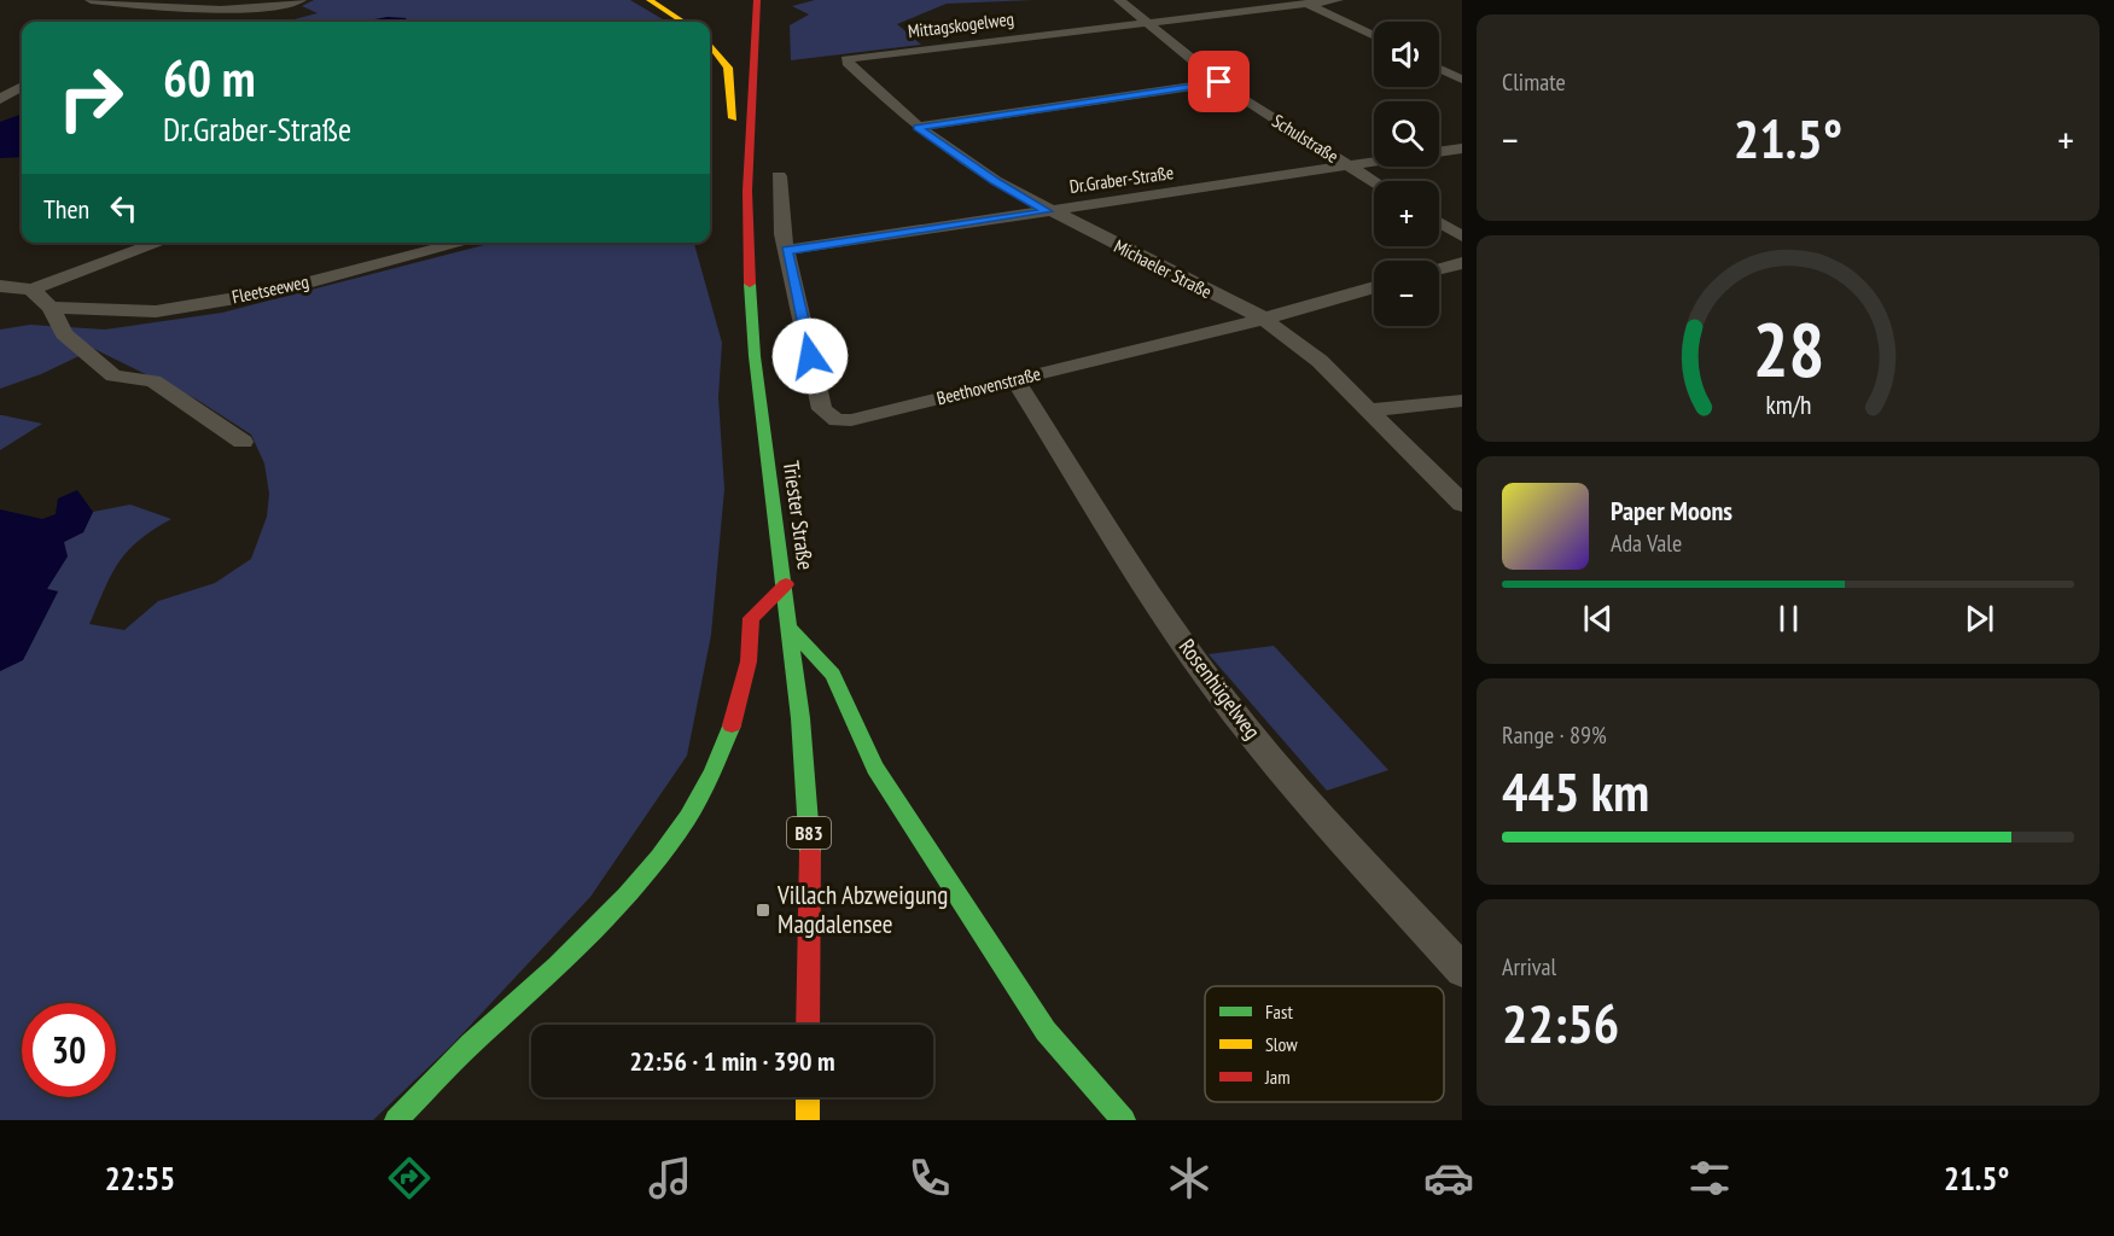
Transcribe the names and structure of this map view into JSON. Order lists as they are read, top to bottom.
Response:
{
  "streets": {
    "main road": ["Triester Straße", "B83"],
    "street": [
      "Mittagskogelweg",
      "Schulstraße",
      "Dr.Graber-Straße",
      "Michaeler Straße",
      "Fleetseeweg",
      "Beethovenstraße",
      "Rosenhügelweg"
    ]
  },
  "crossings": [
    ["Mittagskogelweg", "Schulstraße"],
    ["Mittagskogelweg", "Michaeler Straße"],
    ["Schulstraße", "Dr.Graber-Straße"],
    ["Dr.Graber-Straße", "Michaeler Straße"],
    ["Dr.Graber-Straße", "Beethovenstraße"],
    ["Michaeler Straße", "Beethovenstraße"],
    ["Beethovenstraße", "Rosenhügelweg"]
  ],
  "places": {
    "transit": ["Villach Abzweigung Magdalensee"]
  },
  "legend": ["Fast", "Slow", "Jam"],
  "page": {
    "tile": [
      "Climate",
      ["Range · 89%", "445 km"],
      ["Arrival", "22:56"]
    ],
    "map_buttons": ["+", "−"],
    "turn": ["60 m", "Dr.Graber-Straße"],
    "heat": ["−", "21.5°", "+"],
    "then": "Then",
    "song": ["Paper Moons", "Ada Vale"],
    "limit": "30",
    "trip": "22:56 · 1 min · 390 m",
    "tabs": ["22:55", "21.5°"],
    "gauge": ["28", "km/h"]
  }
}
